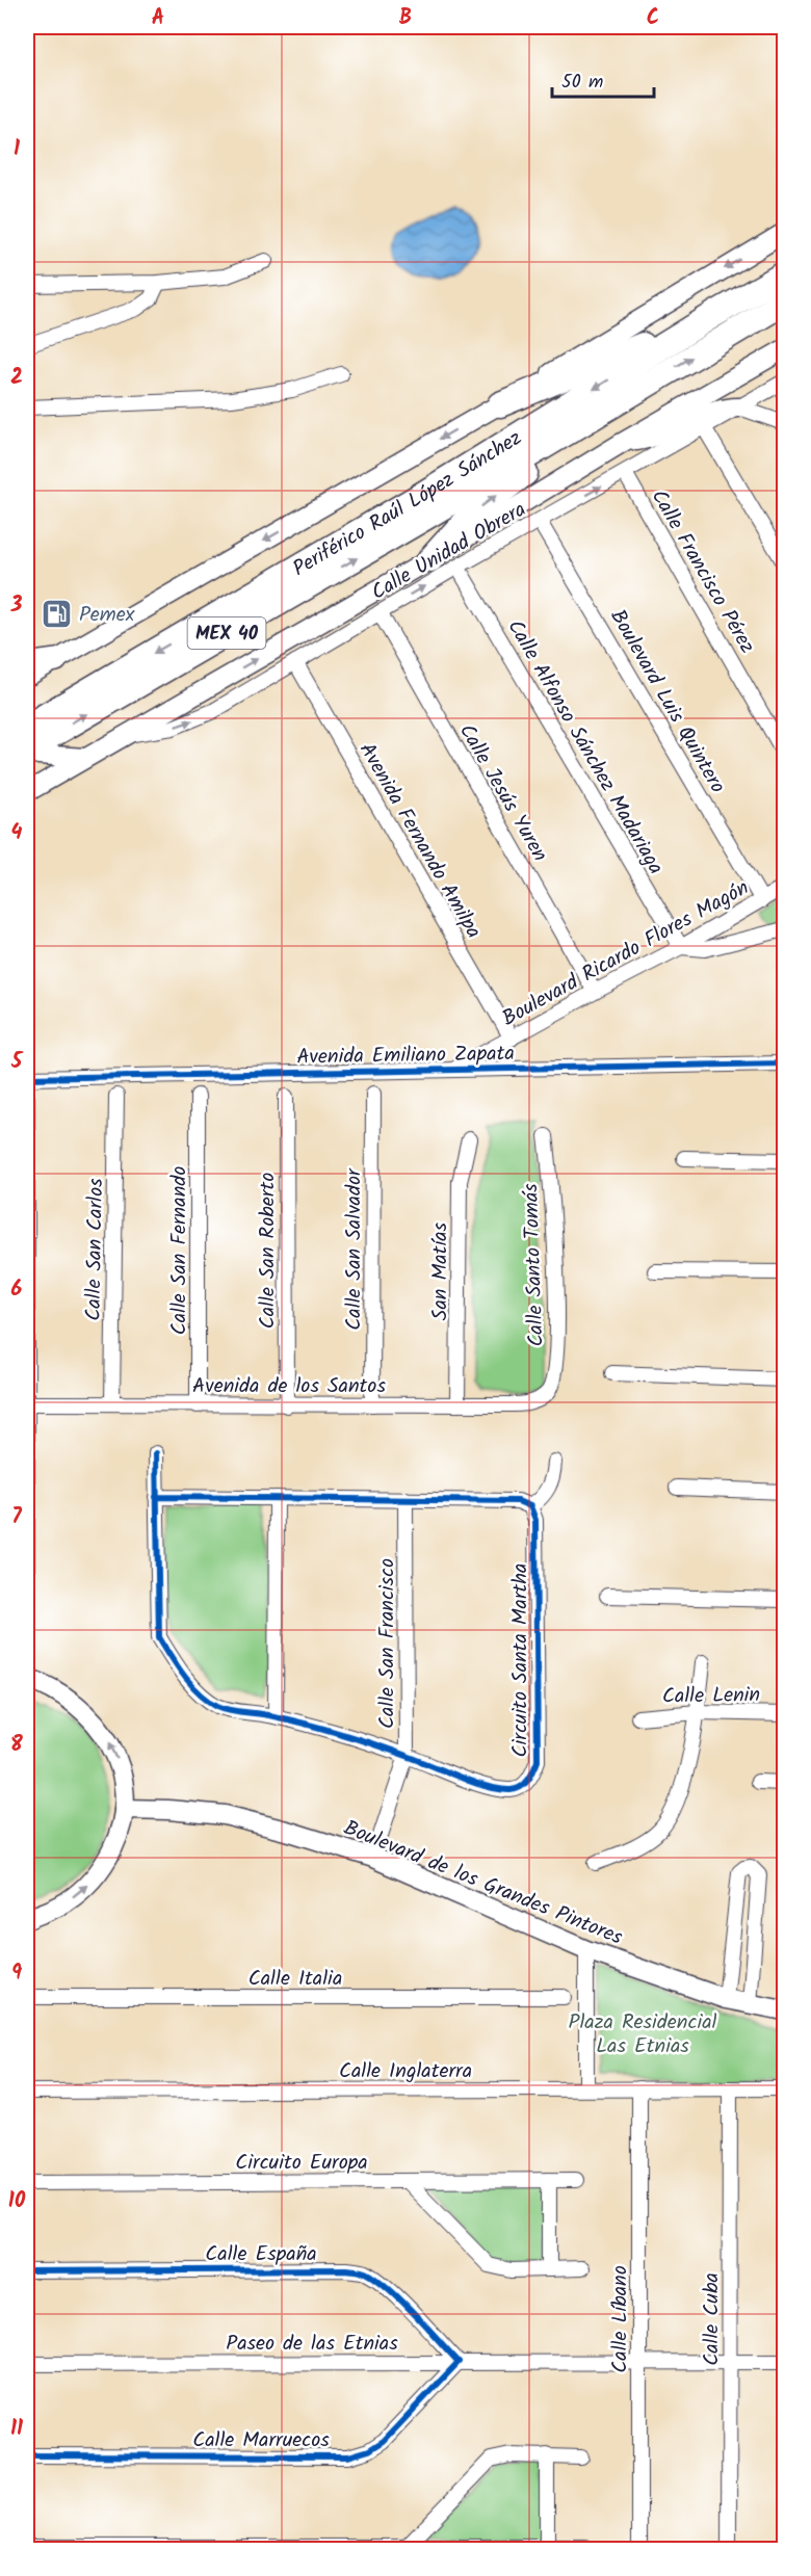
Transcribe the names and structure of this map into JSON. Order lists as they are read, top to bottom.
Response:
{
  "streets": {
    "highway": ["Periférico Raúl López Sánchez", "MEX 40"],
    "main road": ["Boulevard de los Grandes Pintores"],
    "street": [
      "Calle Unidad Obrera",
      "Calle Francisco Pérez",
      "Boulevard Luis Quintero",
      "Calle Alfonso Sánchez Madariaga",
      "Calle Jesús Yuren",
      "Avenida Fernando Amilpa",
      "Boulevard Ricardo Flores Magón",
      "Avenida Emiliano Zapata",
      "Calle San Carlos",
      "Calle San Salvador",
      "Calle San Fernando",
      "Calle San Roberto",
      "Calle Santo Tomás",
      "San Matías",
      "Avenida de los Santos",
      "Calle San Francisco",
      "Circuito Santa Martha",
      "Calle Lenin",
      "Calle Italia",
      "Calle Inglaterra",
      "Circuito Europa",
      "Calle España",
      "Calle Líbano",
      "Calle Cuba",
      "Paseo de las Etnias",
      "Calle Marruecos"
    ]
  },
  "crossings": [
    ["Calle Unidad Obrera", "Calle Francisco Pérez"],
    ["Calle Unidad Obrera", "Boulevard Luis Quintero"],
    ["Calle Unidad Obrera", "Calle Alfonso Sánchez Madariaga"],
    ["Calle Unidad Obrera", "Calle Jesús Yuren"],
    ["Calle Unidad Obrera", "Avenida Fernando Amilpa"],
    ["Boulevard Luis Quintero", "Boulevard Ricardo Flores Magón"],
    ["Calle Alfonso Sánchez Madariaga", "Boulevard Ricardo Flores Magón"],
    ["Calle Jesús Yuren", "Boulevard Ricardo Flores Magón"],
    ["Avenida Fernando Amilpa", "Boulevard Ricardo Flores Magón"],
    ["Boulevard Ricardo Flores Magón", "Avenida Emiliano Zapata"],
    ["Calle San Carlos", "Avenida de los Santos"],
    ["Calle San Salvador", "Avenida de los Santos"],
    ["Calle San Fernando", "Avenida de los Santos"],
    ["Calle San Roberto", "Avenida de los Santos"],
    ["Calle Santo Tomás", "Avenida de los Santos"],
    ["San Matías", "Avenida de los Santos"],
    ["Calle San Francisco", "Circuito Santa Martha"],
    ["Calle San Francisco", "Boulevard de los Grandes Pintores"],
    ["Calle Inglaterra", "Calle Líbano"],
    ["Calle Inglaterra", "Calle Cuba"],
    ["Calle España", "Paseo de las Etnias"],
    ["Calle España", "Calle Marruecos"],
    ["Calle Líbano", "Paseo de las Etnias"],
    ["Calle Cuba", "Paseo de las Etnias"],
    ["Paseo de las Etnias", "Calle Marruecos"]
  ],
  "one_way": ["Calle Unidad Obrera"],
  "parks": ["Plaza Residencial Las Etnias"],
  "places": {
    "fuel station": ["Pemex"]
  },
  "scale_bar": "50 m",
  "grid": {
    "columns": ["A", "B", "C"],
    "rows": [
      "1",
      "2",
      "3",
      "4",
      "5",
      "6",
      "7",
      "8",
      "9",
      "10",
      "11"
    ]
  }
}
